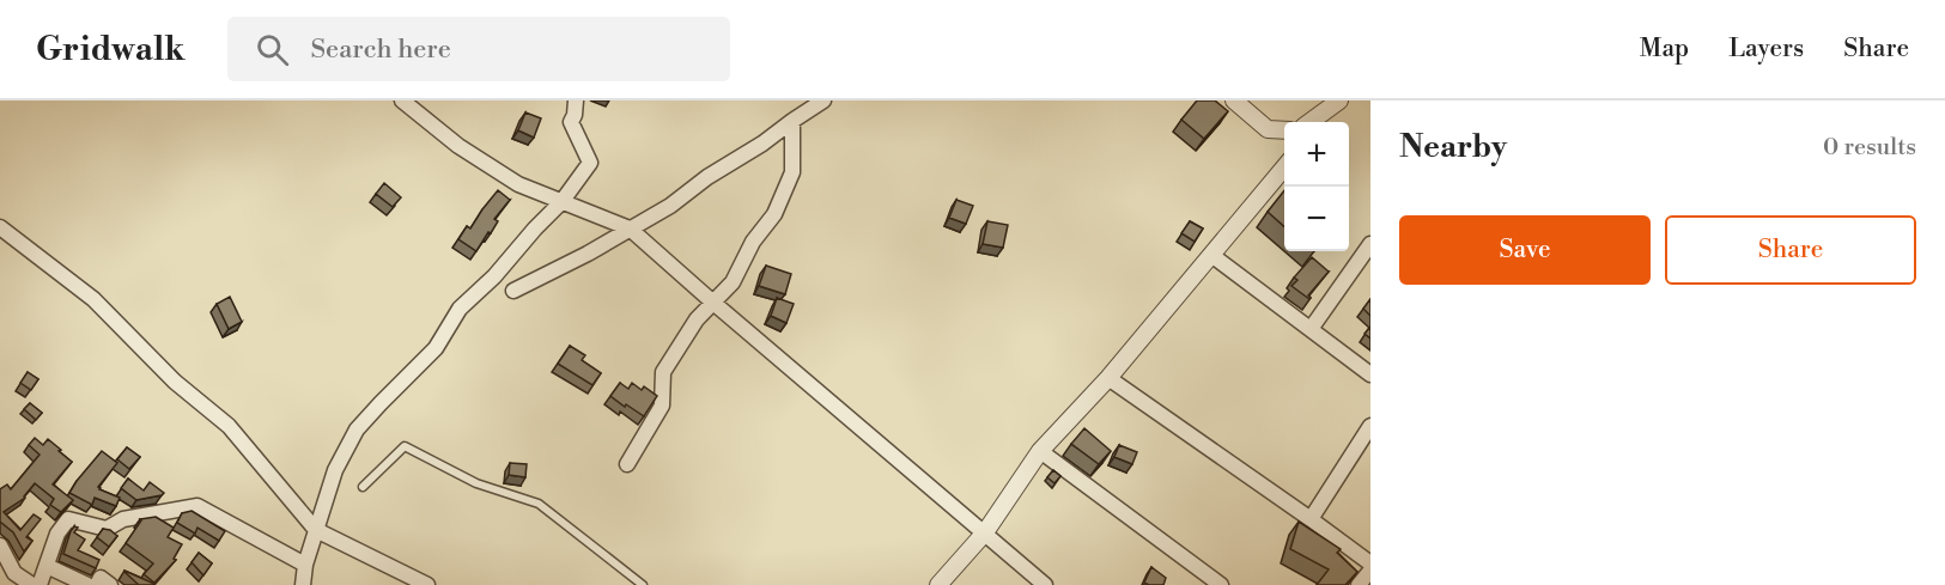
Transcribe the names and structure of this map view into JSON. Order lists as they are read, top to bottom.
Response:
{
  "page": {
    "header": "Gridwalk",
    "search": "Search here",
    "nav": ["Map", "Layers", "Share"],
    "heading": ["Nearby", "0 results"],
    "map_buttons": ["+", "−"],
    "buttons": ["Save", "Share"]
  }
}
